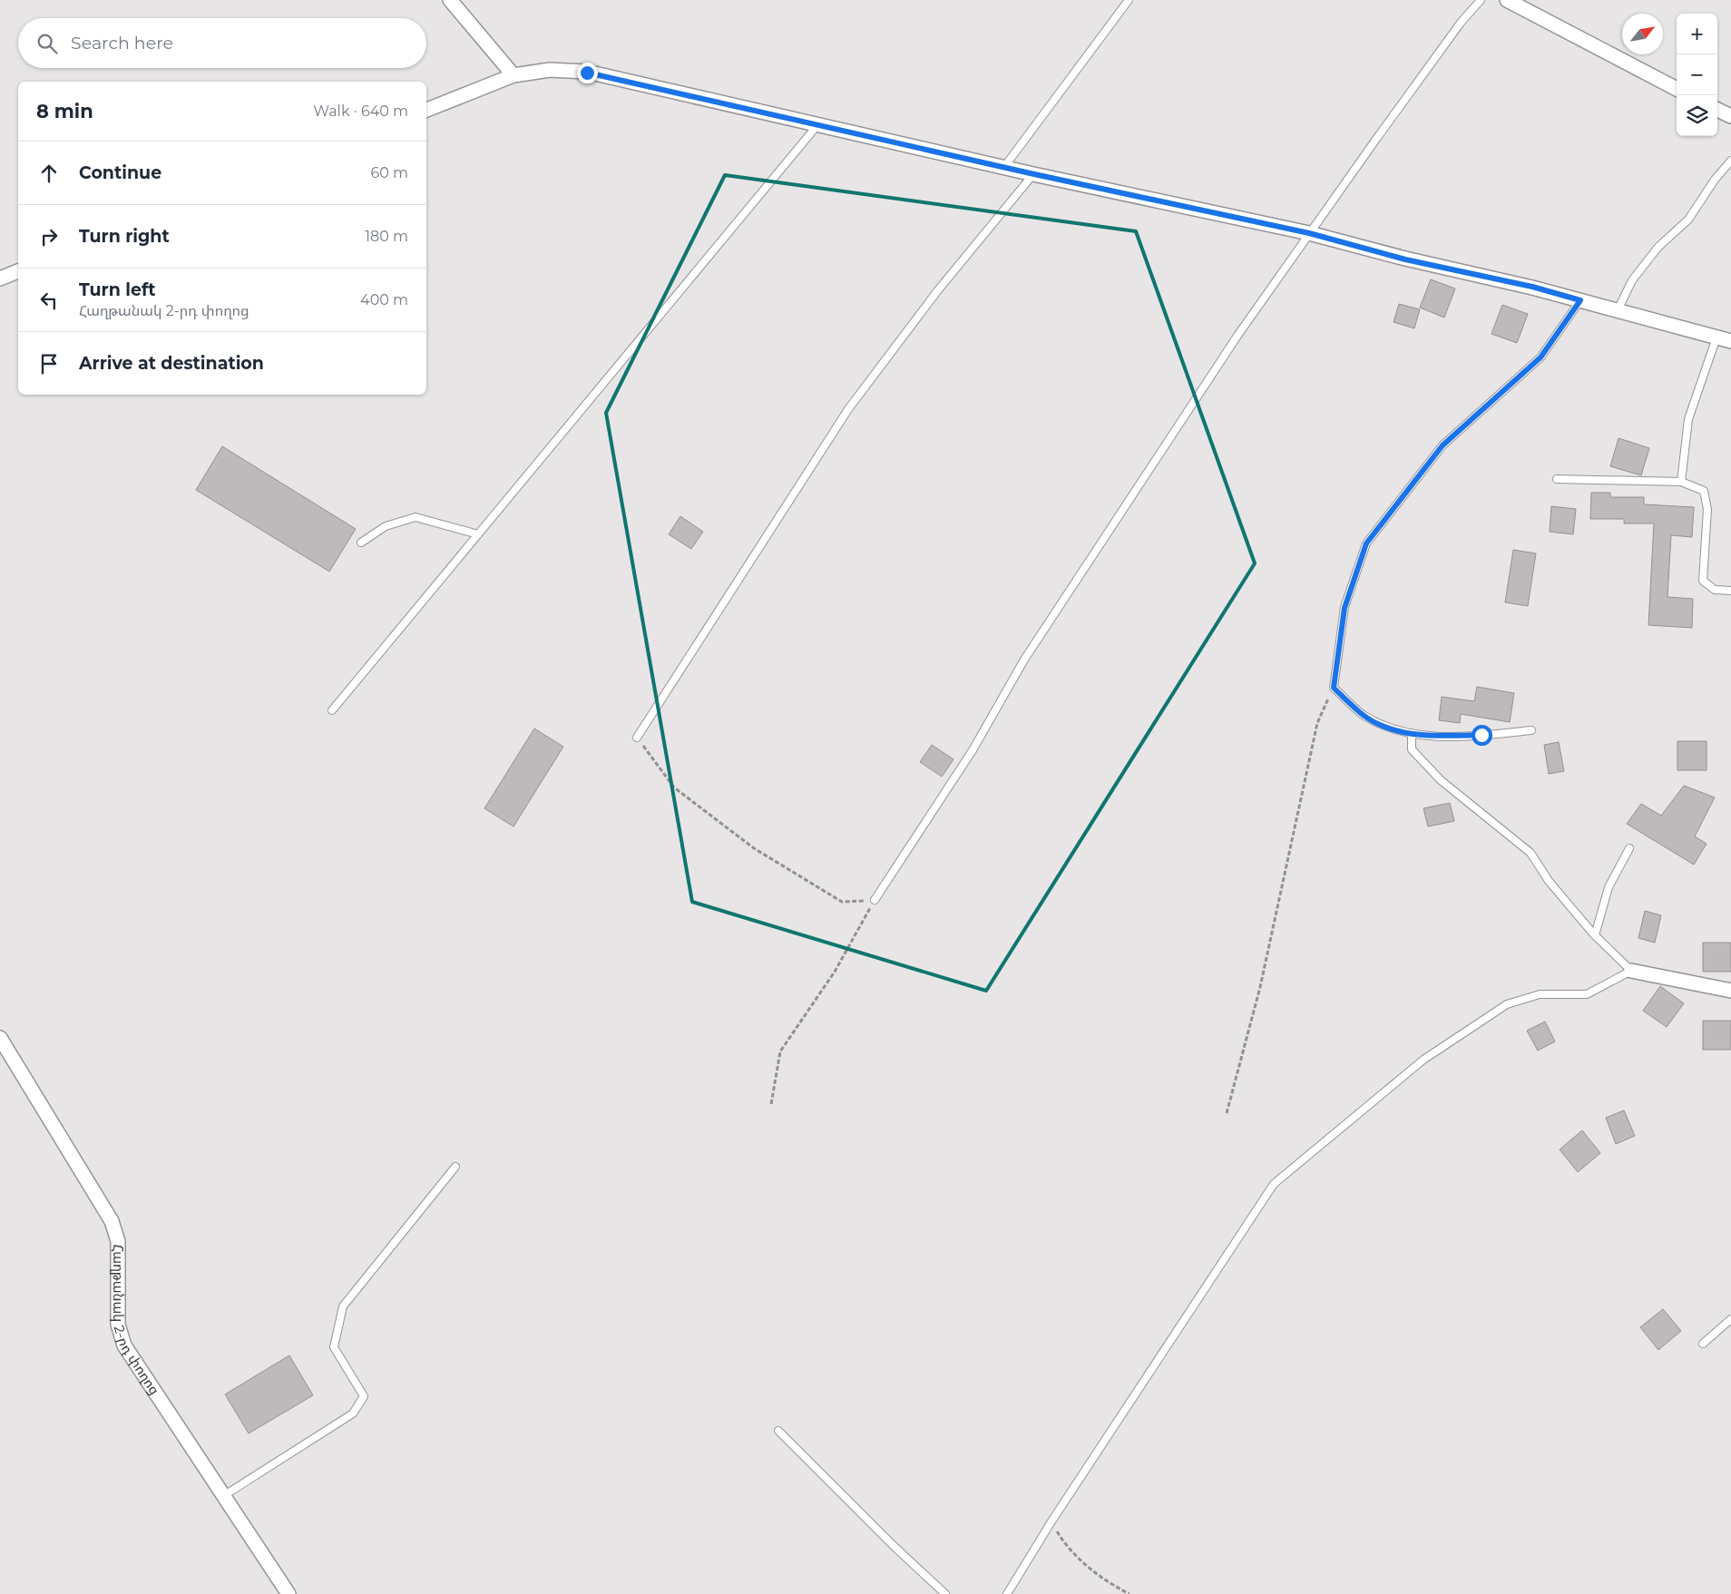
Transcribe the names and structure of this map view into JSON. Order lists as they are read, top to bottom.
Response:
{
  "streets": {
    "street": ["Հաղթանակ 2-րդ փողոց"]
  },
  "north": "top right",
  "page": {
    "map_buttons": ["+", "−"],
    "search": "Search here",
    "heading": ["8 min", "Walk · 640 m"],
    "list": [
      ["Continue", "60 m"],
      ["Turn right", "180 m"],
      ["Turn left", "Հաղթանակ 2-րդ փողոց", "400 m"],
      "Arrive at destination"
    ]
  }
}
